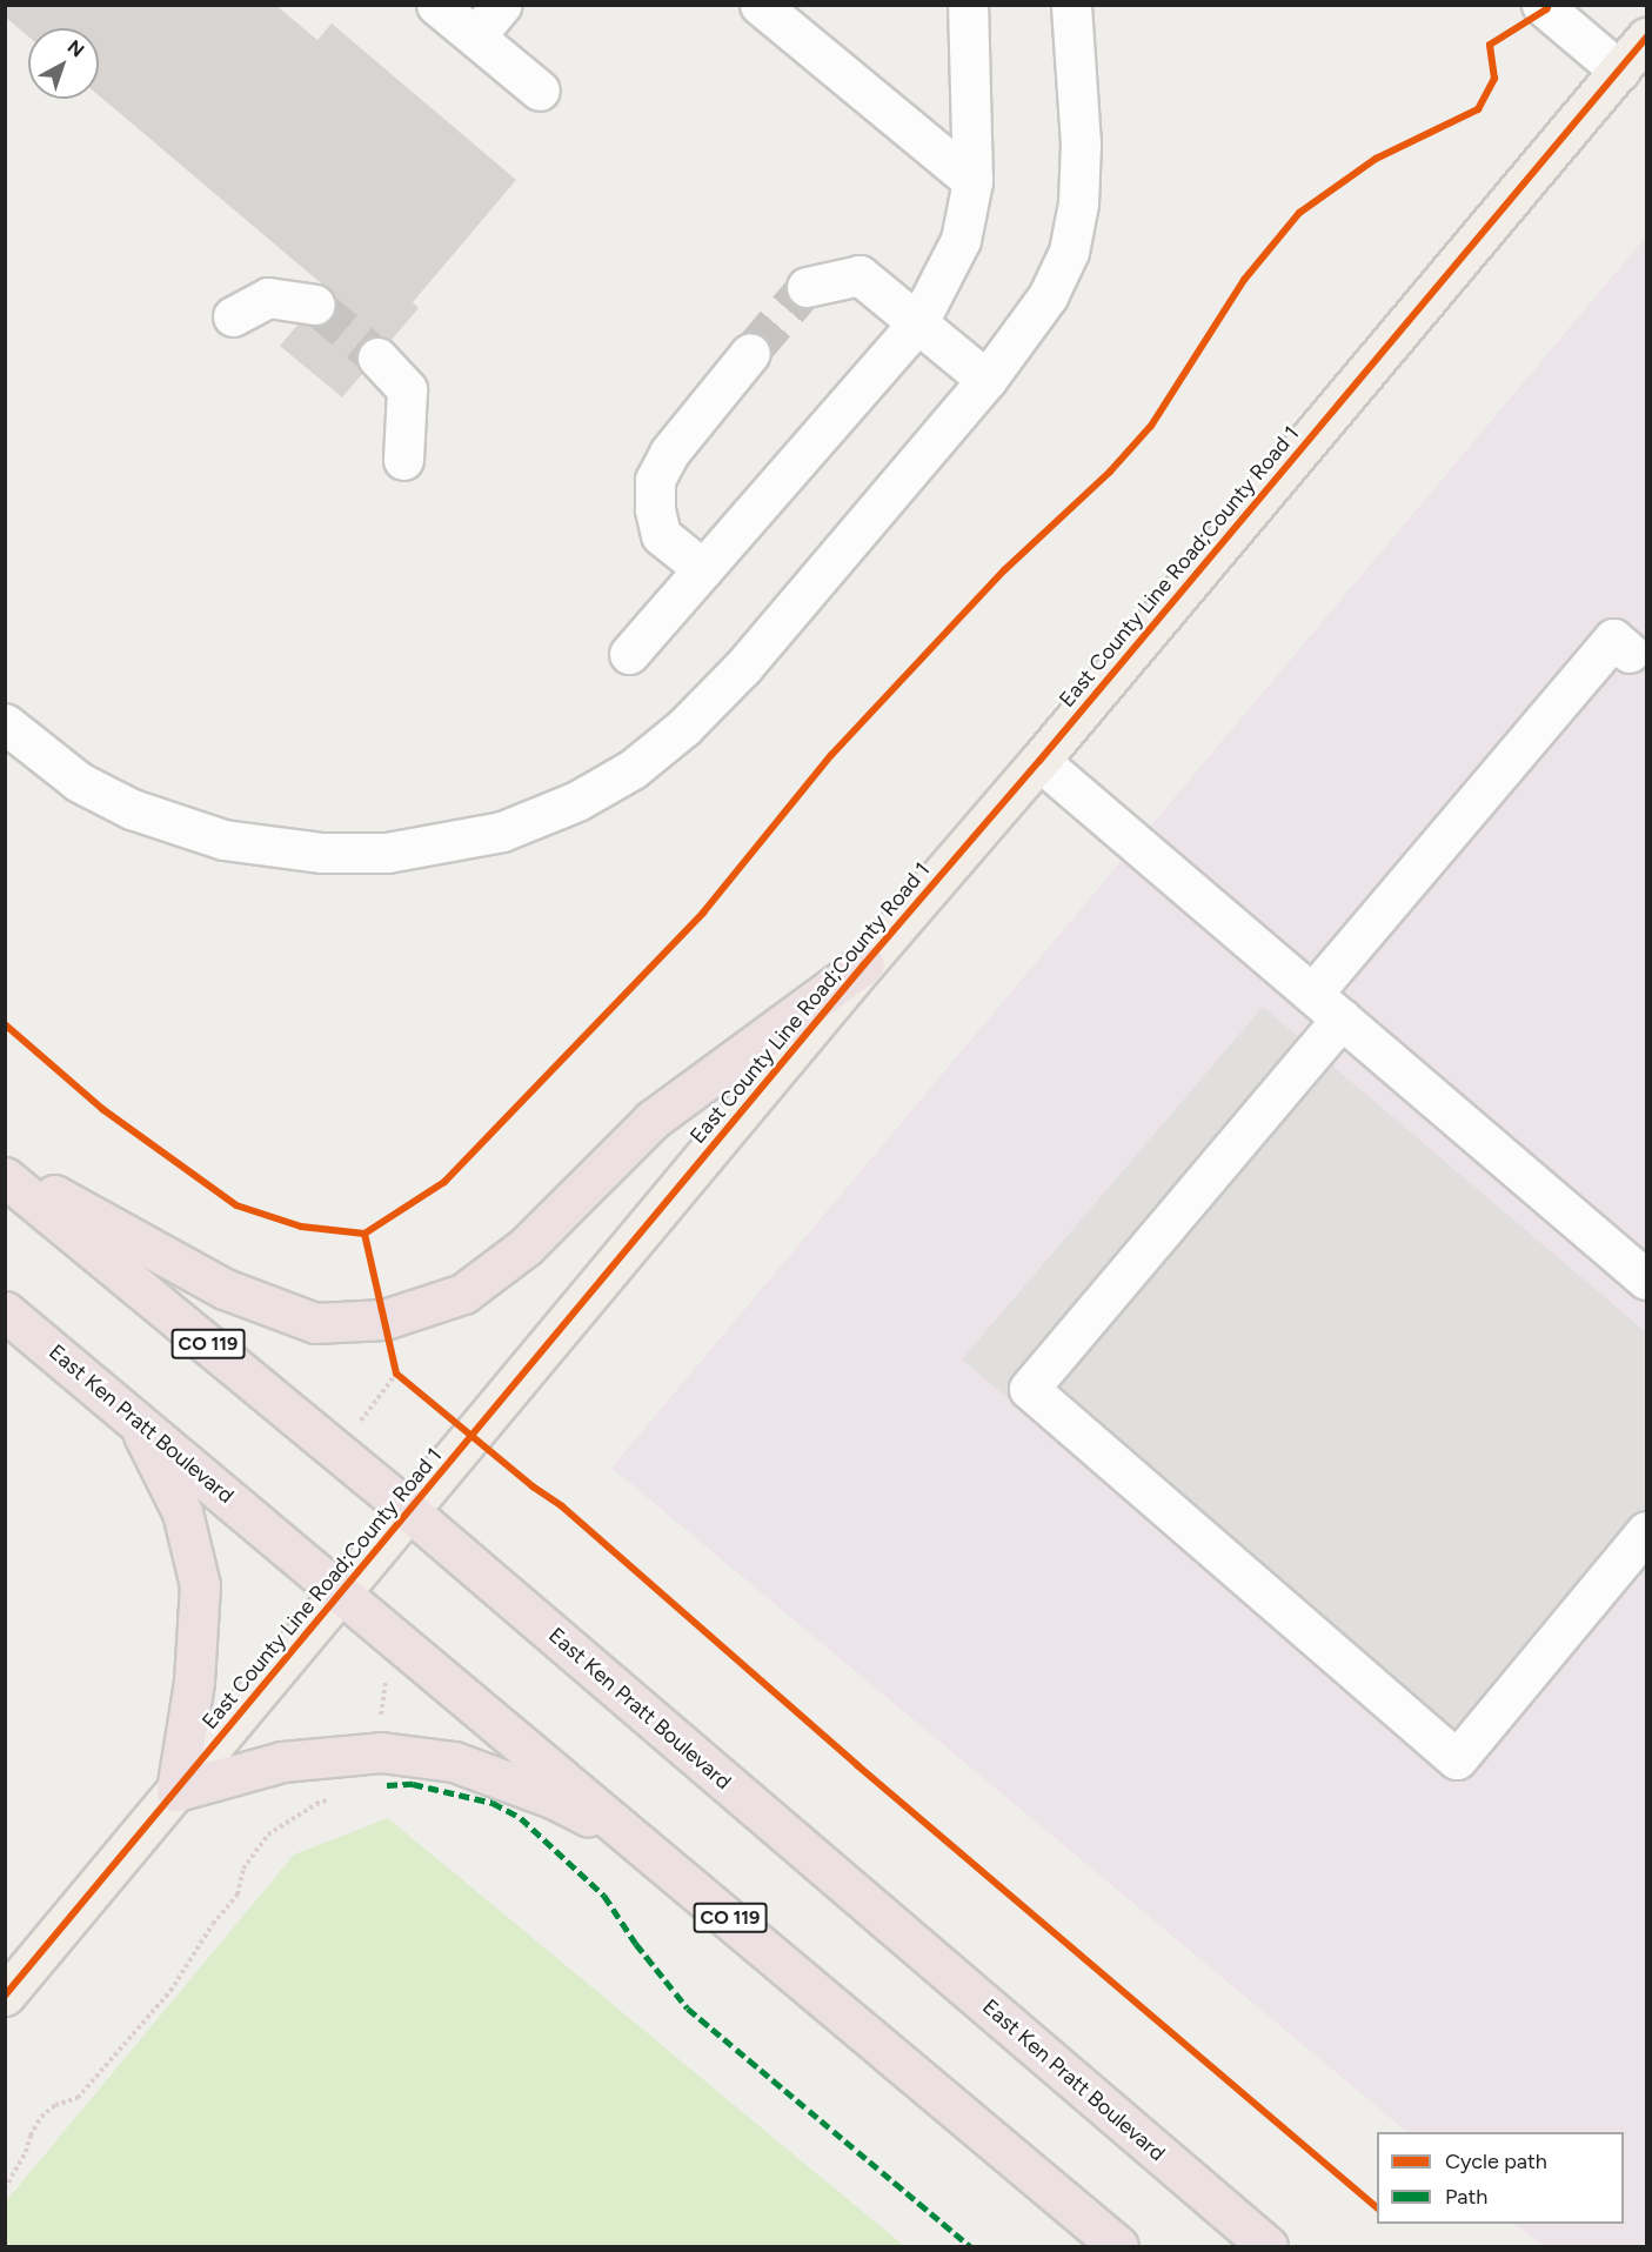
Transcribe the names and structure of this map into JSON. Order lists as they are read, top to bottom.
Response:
{
  "streets": {
    "highway": ["CO 119", "East Ken Pratt Boulevard"],
    "main road": ["East County Line Road;County Road 1"]
  },
  "crossings": [
    ["East County Line Road;County Road 1", "East Ken Pratt Boulevard"]
  ],
  "legend": ["Cycle path", "Path"],
  "north": "top right"
}
